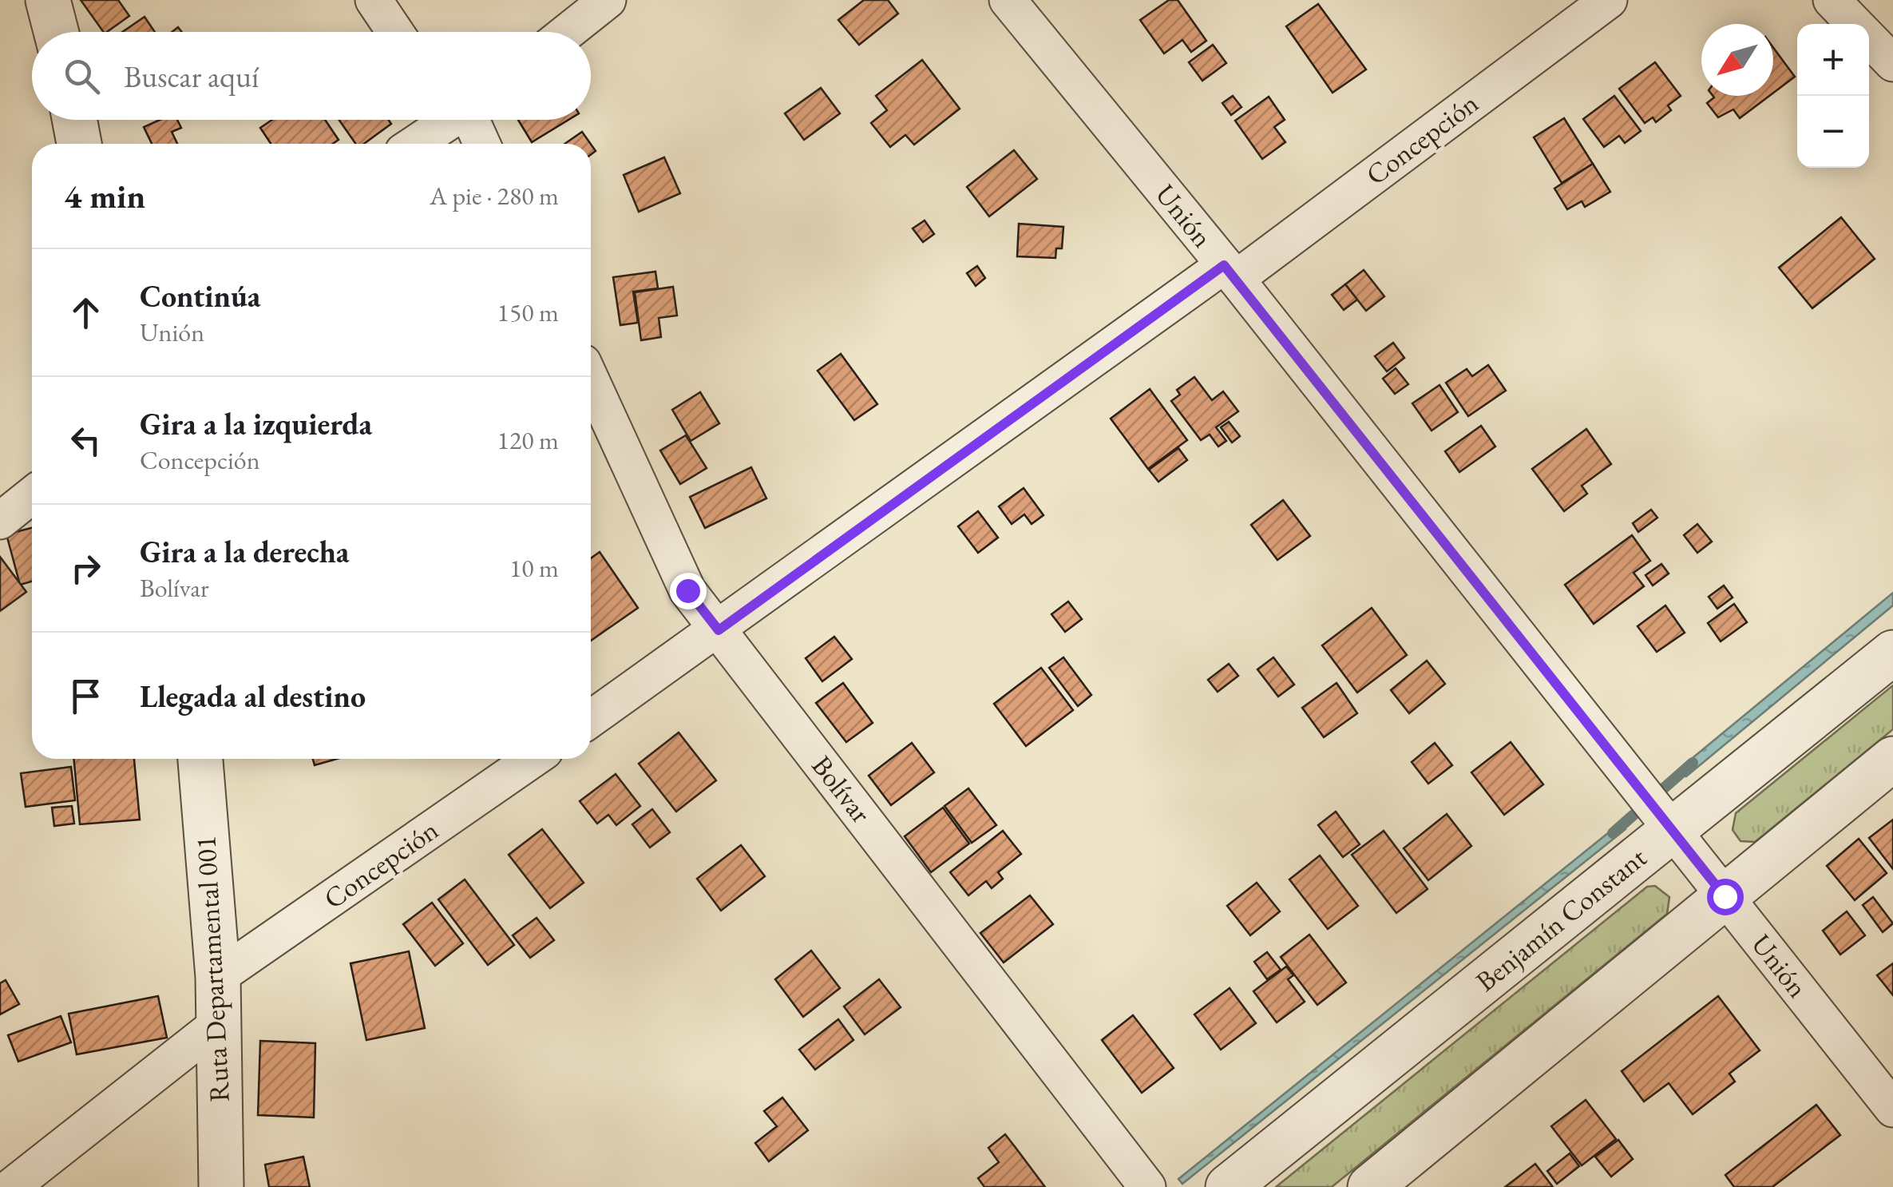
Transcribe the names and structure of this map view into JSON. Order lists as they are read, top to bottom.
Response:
{
  "streets": {
    "street": [
      "Concepción",
      "Unión",
      "Bolívar",
      "Benjamín Constant",
      "Ruta Departamental 001"
    ]
  },
  "crossings": [
    ["Concepción", "Unión"],
    ["Concepción", "Bolívar"],
    ["Concepción", "Ruta Departamental 001"],
    ["Unión", "Benjamín Constant"]
  ],
  "north": "bottom left",
  "page": {
    "map_buttons": ["+", "−"],
    "search": "Buscar aquí",
    "heading": ["4 min", "A pie · 280 m"],
    "list": [
      ["Continúa", "Unión", "150 m"],
      ["Gira a la izquierda", "Concepción", "120 m"],
      ["Gira a la derecha", "Bolívar", "10 m"],
      "Llegada al destino"
    ]
  }
}
